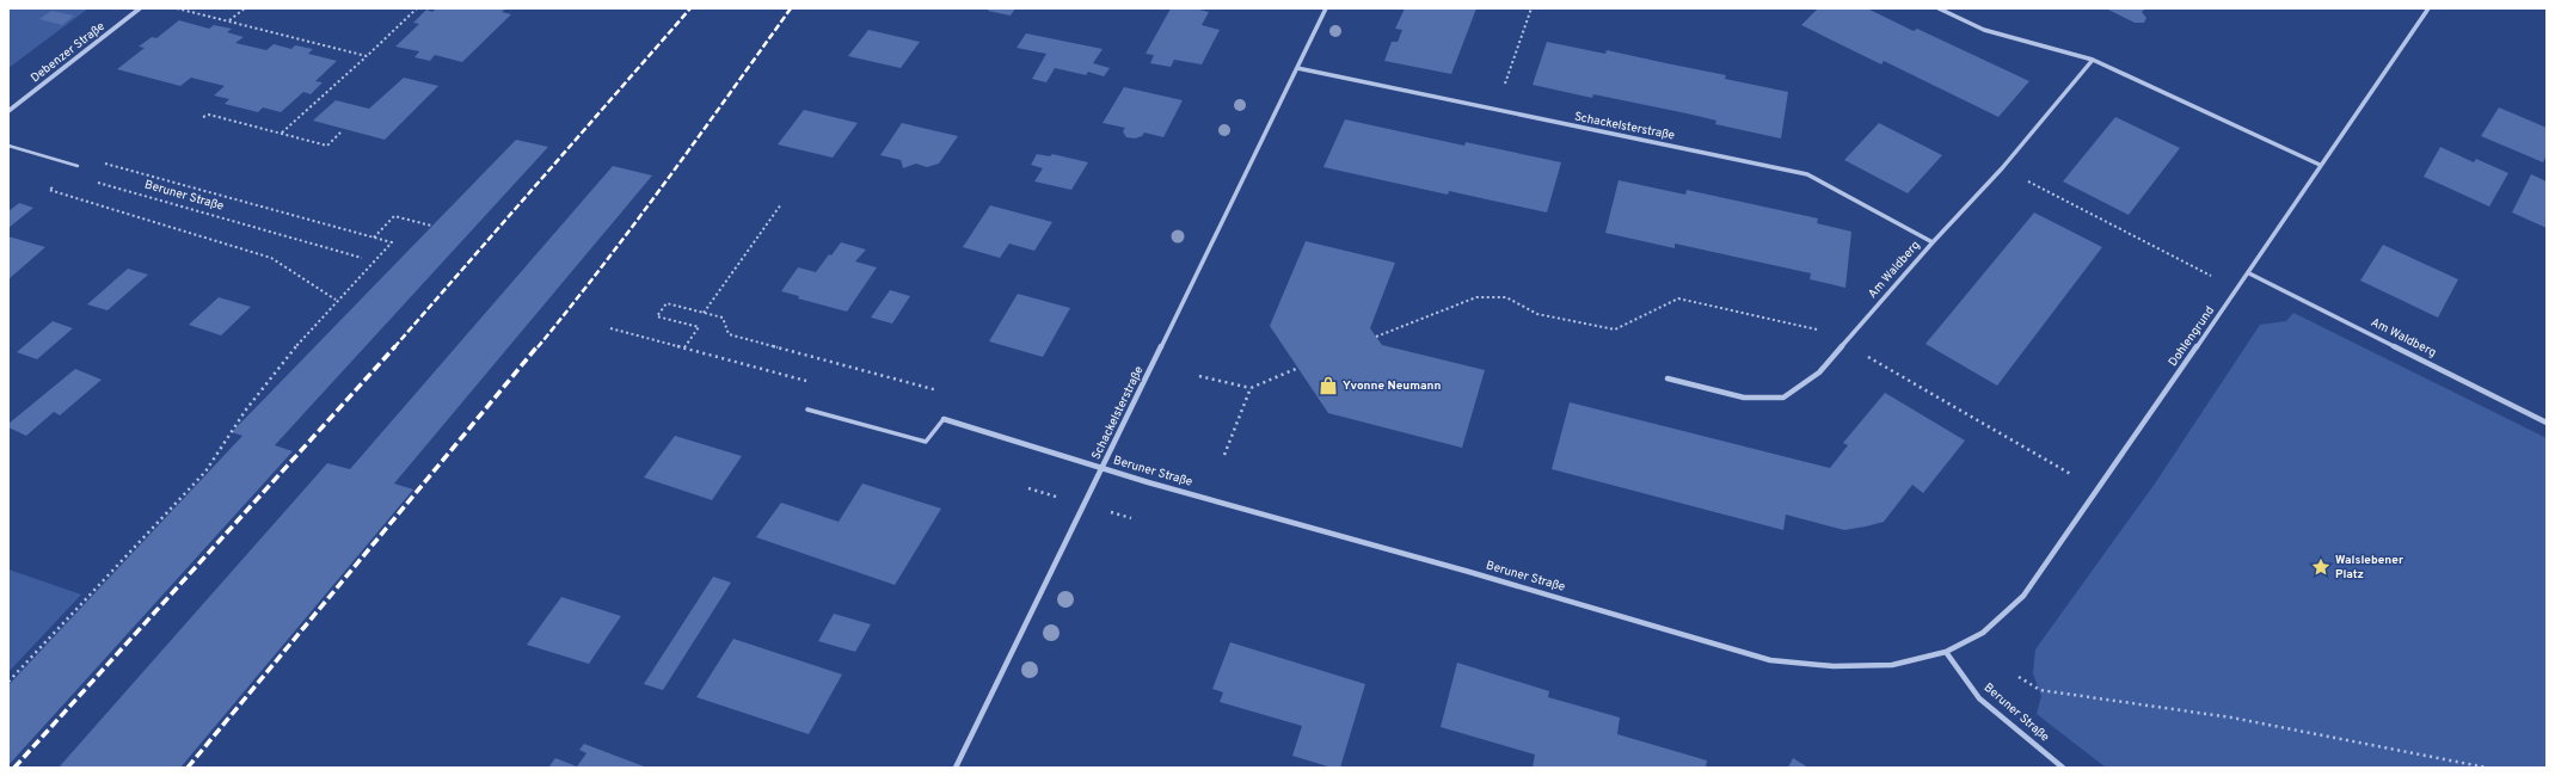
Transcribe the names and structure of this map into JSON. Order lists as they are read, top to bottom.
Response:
{
  "streets": {
    "street": [
      "Debenzer Straße",
      "Schackelsterstraße",
      "Beruner Straße",
      "Am Waldberg",
      "Dohlengrund"
    ]
  },
  "crossings": [
    ["Schackelsterstraße", "Beruner Straße"],
    ["Schackelsterstraße", "Am Waldberg"],
    ["Beruner Straße", "Dohlengrund"],
    ["Am Waldberg", "Dohlengrund"]
  ],
  "places": {
    "shop": ["Yvonne Neumann"],
    "place": ["Walslebener Platz"]
  }
}
